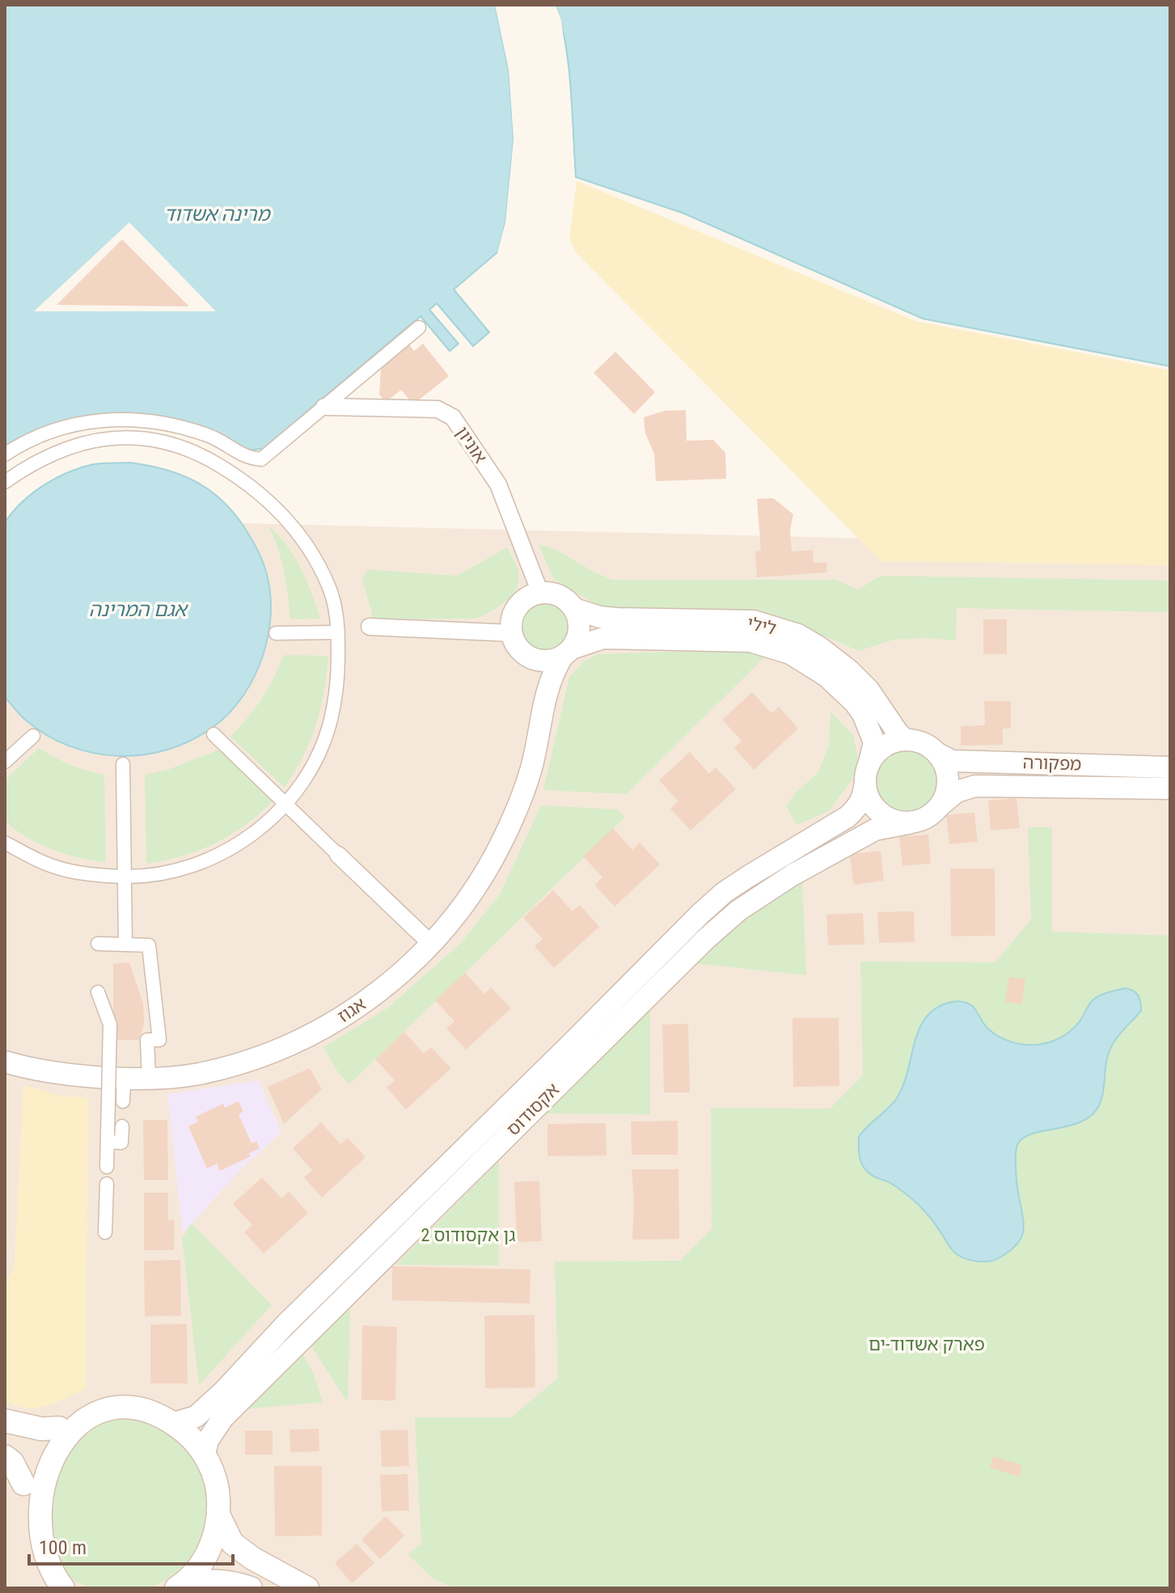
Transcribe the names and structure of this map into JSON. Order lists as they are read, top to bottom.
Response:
{
  "streets": {
    "street": [
      "אוניון",
      "לילי",
      "מפקורה",
      "אגוז",
      "אקסודוס"
    ]
  },
  "crossings": [
    ["אוניון", "לילי"],
    ["אוניון", "אגוז"],
    ["לילי", "מפקורה"],
    ["לילי", "אגוז"],
    ["לילי", "אקסודוס"],
    ["מפקורה", "אקסודוס"]
  ],
  "water": ["מרינה אשדוד", "אגם המרינה"],
  "parks": ["גן אקסודוס 2", "פארק אשדוד-ים"],
  "scale_bar": "100 m"
}
